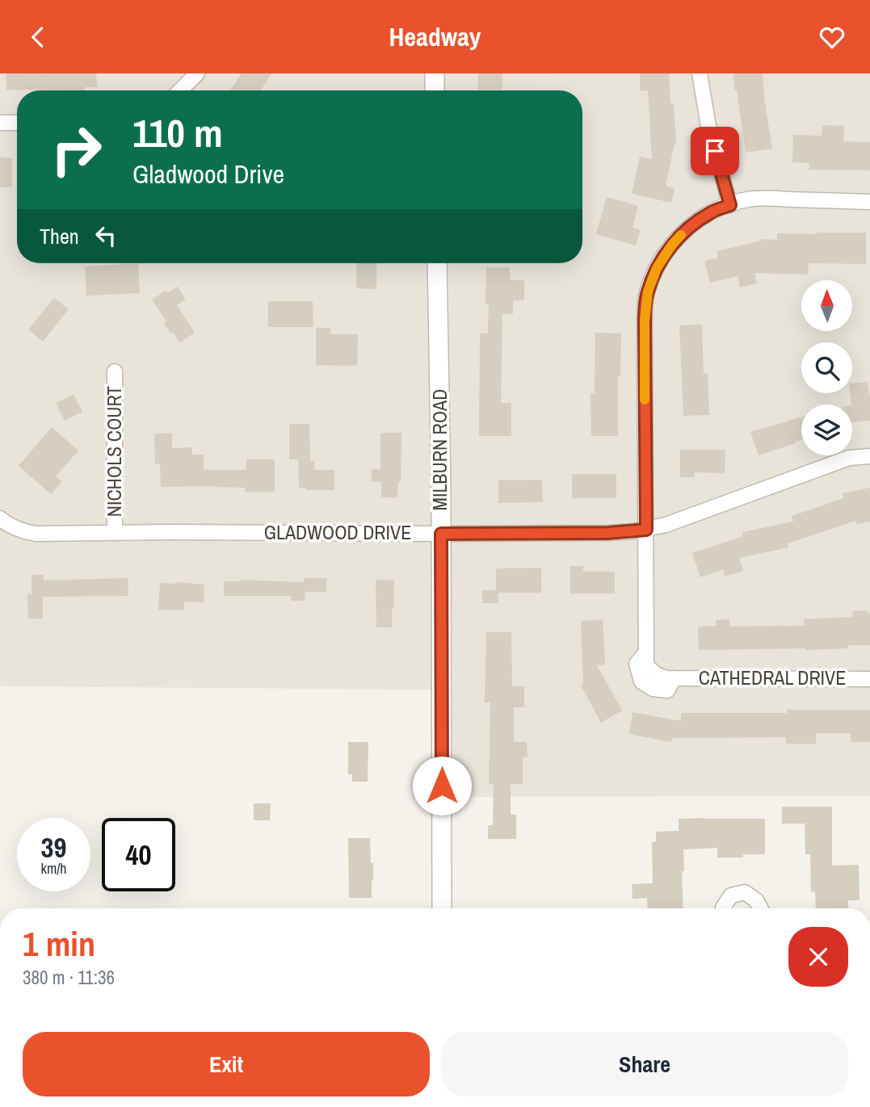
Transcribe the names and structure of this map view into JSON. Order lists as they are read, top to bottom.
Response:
{
  "streets": {
    "street": [
      "MILBURN ROAD",
      "NICHOLS COURT",
      "GLADWOOD DRIVE",
      "CATHEDRAL DRIVE"
    ]
  },
  "crossings": [
    ["MILBURN ROAD", "GLADWOOD DRIVE"],
    ["NICHOLS COURT", "GLADWOOD DRIVE"],
    ["GLADWOOD DRIVE", "CATHEDRAL DRIVE"]
  ],
  "north": "top",
  "page": {
    "header": "Headway",
    "turn": ["110 m", "Gladwood Drive"],
    "then": "Then",
    "speed": "39 km/h",
    "limit": "40",
    "heading": ["1 min", "380 m · 11:36"],
    "buttons": ["Exit", "Share"]
  }
}
